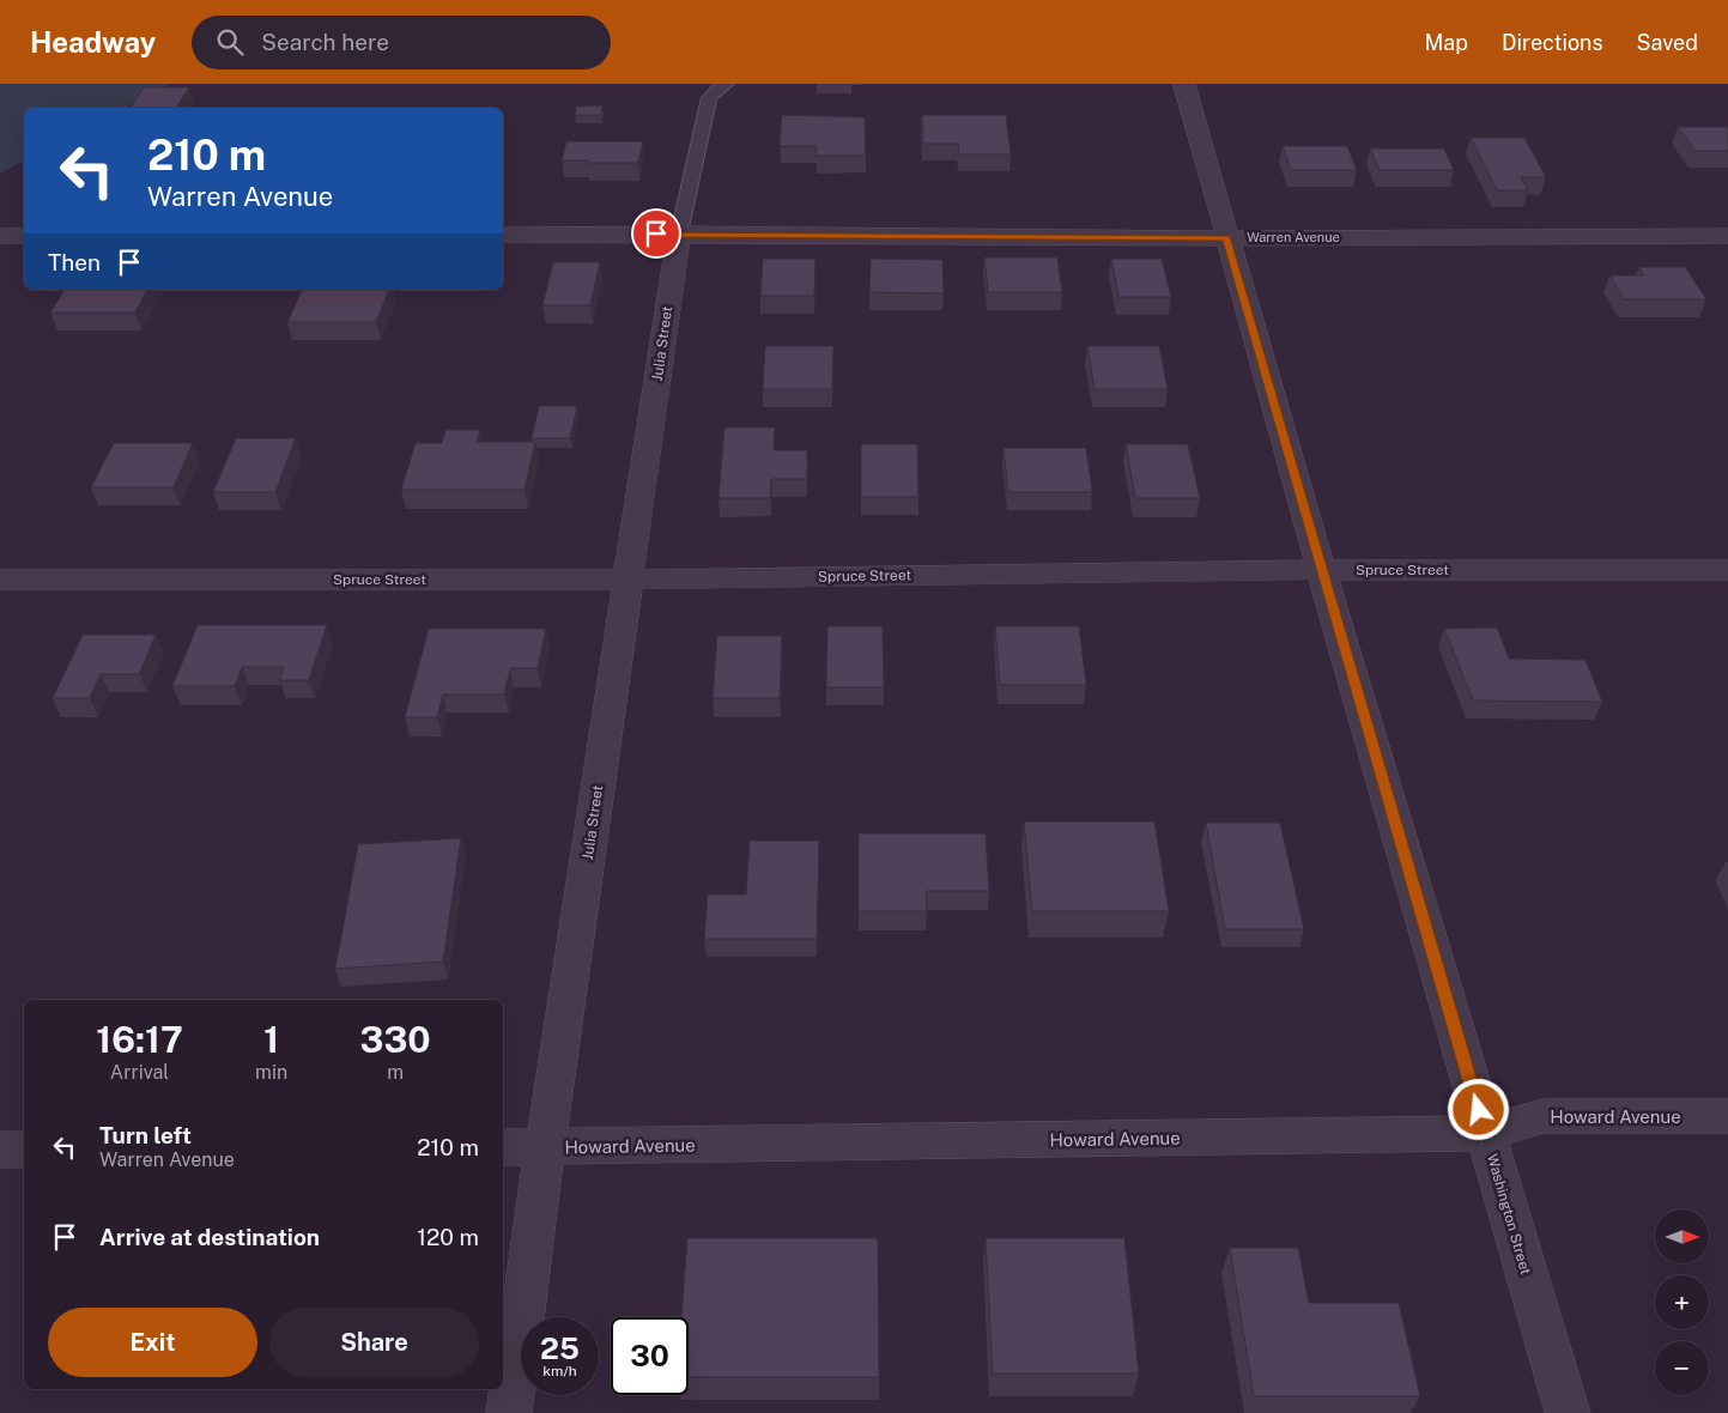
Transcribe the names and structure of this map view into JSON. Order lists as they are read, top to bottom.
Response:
{
  "streets": {
    "street": [
      "Warren Avenue",
      "Julia Street",
      "Spruce Street",
      "Howard Avenue",
      "Washington Street"
    ]
  },
  "crossings": [
    ["Warren Avenue", "Julia Street"],
    ["Warren Avenue", "Washington Street"],
    ["Julia Street", "Spruce Street"],
    ["Julia Street", "Howard Avenue"],
    ["Spruce Street", "Washington Street"],
    ["Howard Avenue", "Washington Street"]
  ],
  "north": "right",
  "page": {
    "header": "Headway",
    "search": "Search here",
    "nav": ["Map", "Directions", "Saved"],
    "turn": ["210 m", "Warren Avenue"],
    "then": "Then",
    "eta": [
      "16:17",
      "Arrival",
      "1",
      "min",
      "330",
      "m"
    ],
    "list": [
      {
        "name": "Turn left",
        "note": "Warren Avenue",
        "value": "210 m"
      },
      {
        "name": "Arrive at destination",
        "value": "120 m"
      }
    ],
    "map_buttons": ["+", "−"],
    "buttons": ["Exit", "Share"],
    "speed": "25 km/h",
    "limit": "30"
  }
}
